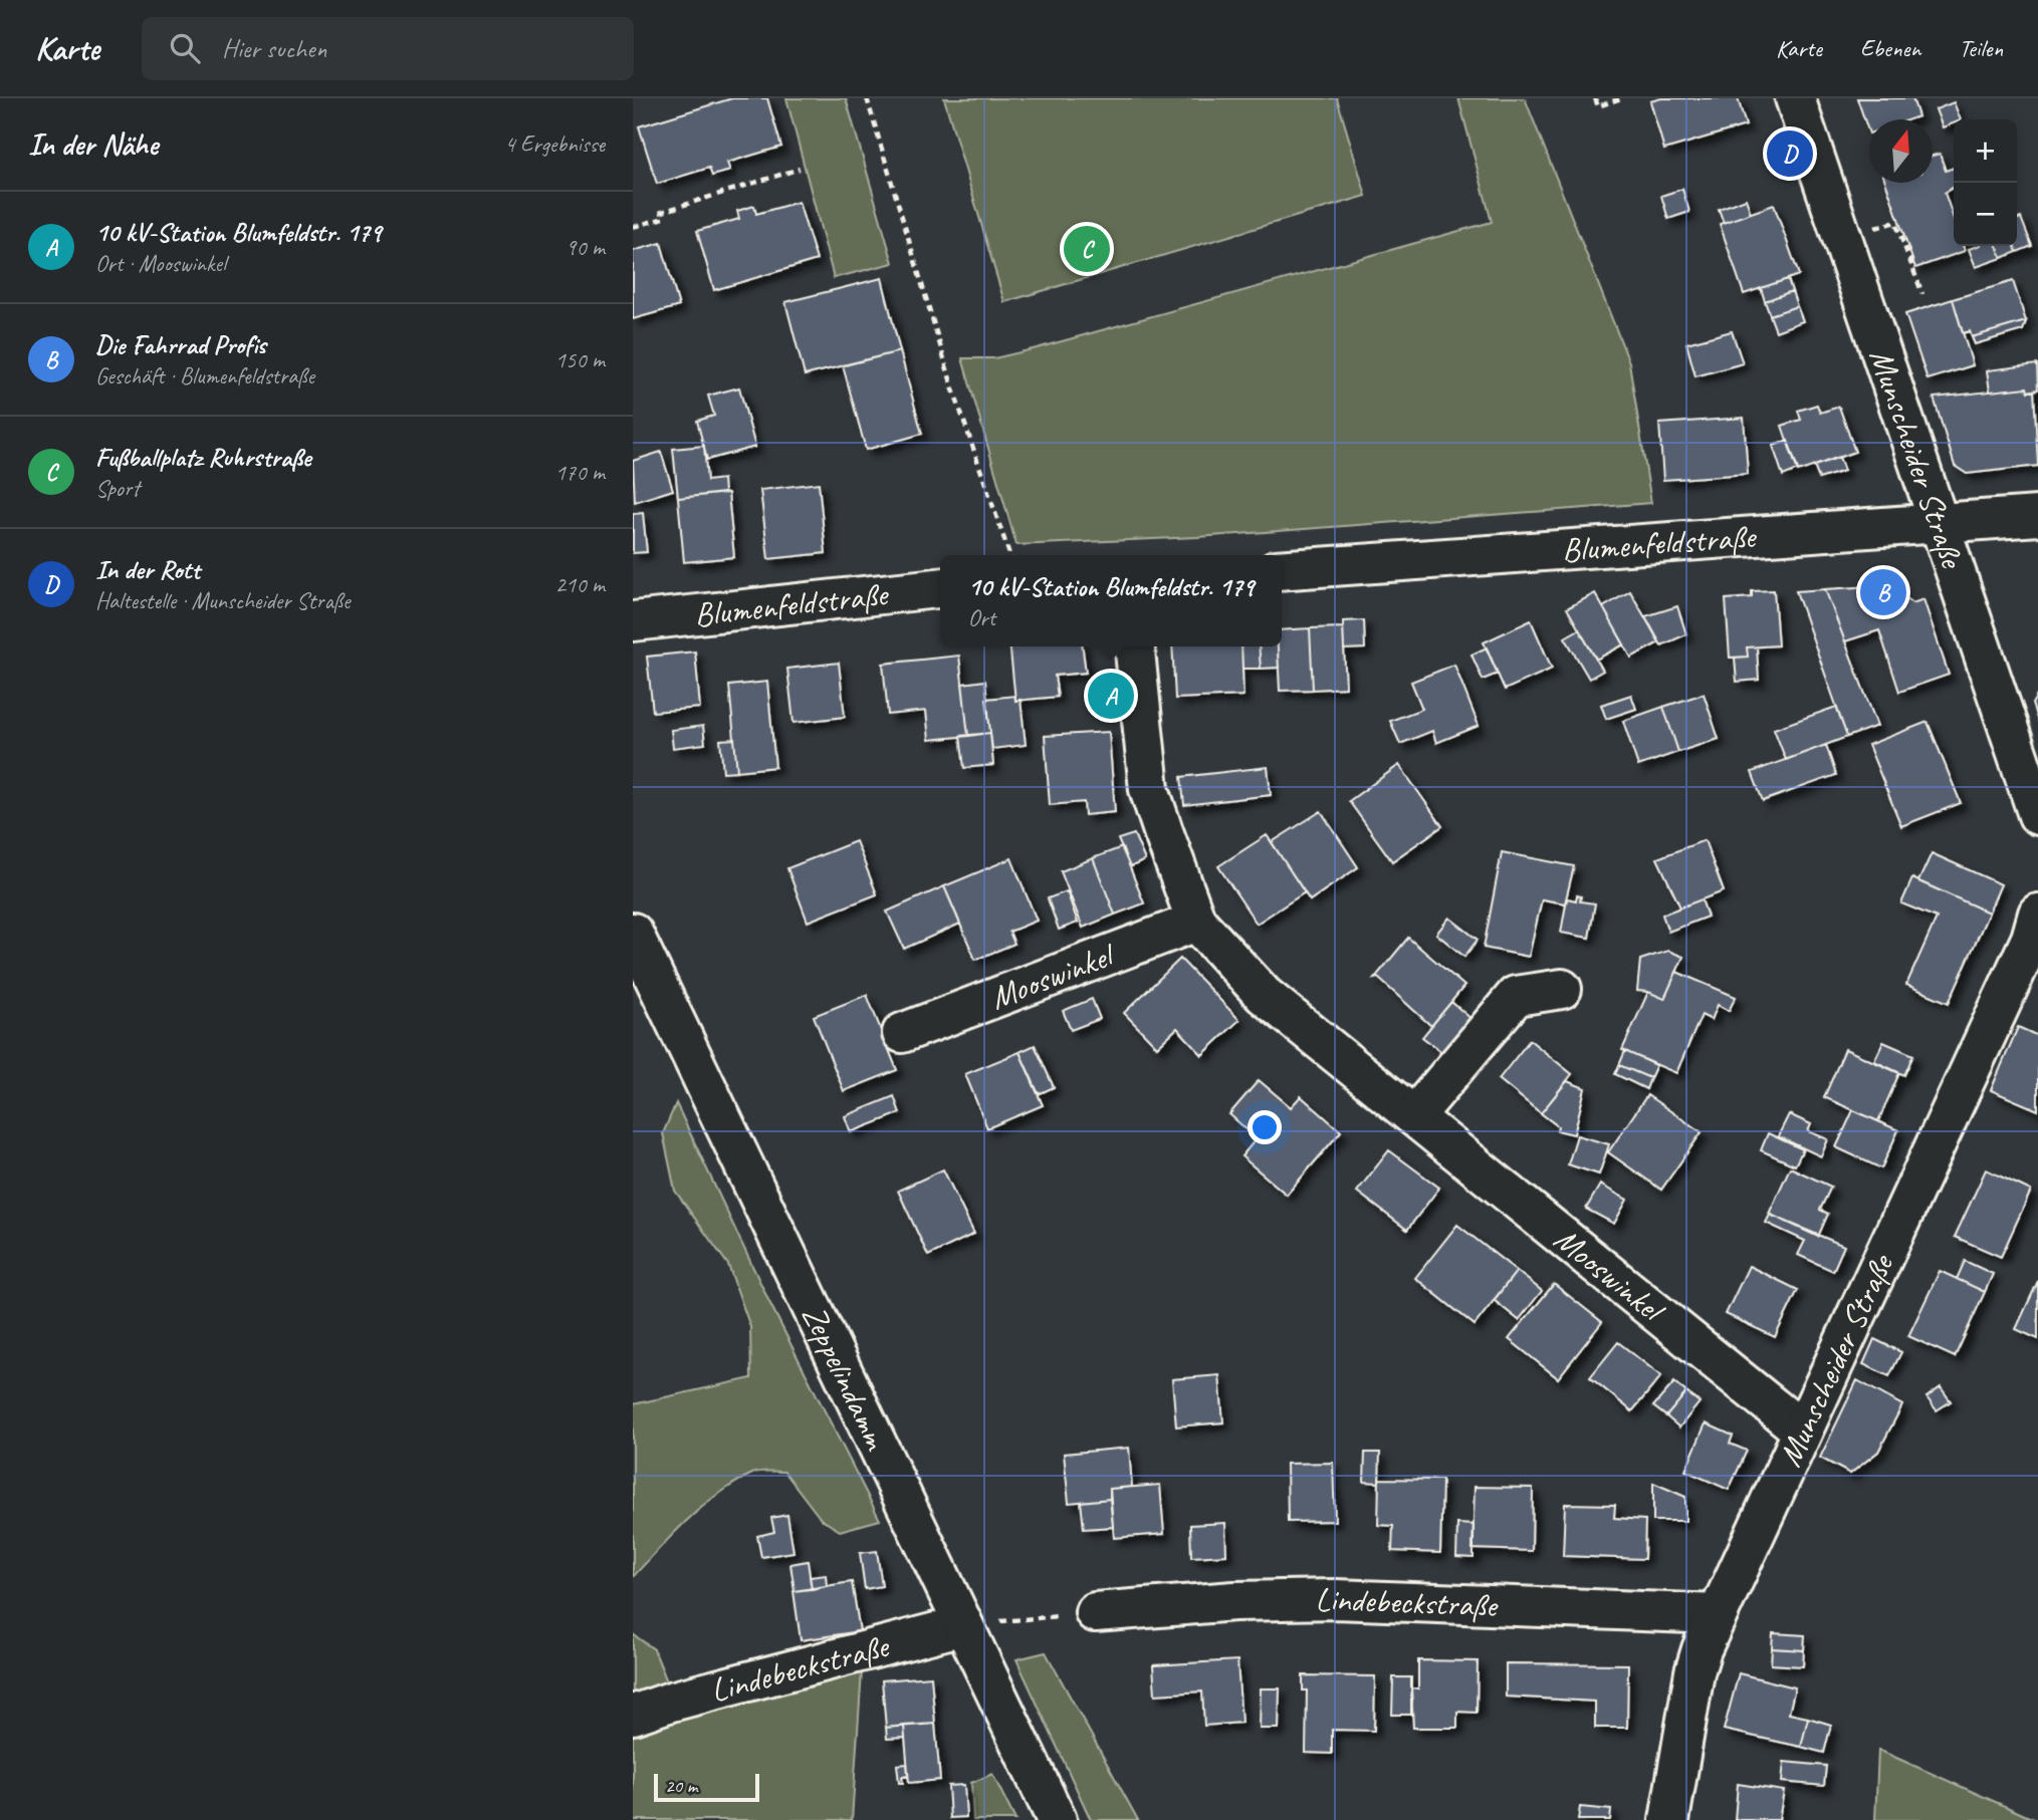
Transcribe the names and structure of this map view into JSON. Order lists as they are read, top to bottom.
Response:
{
  "streets": {
    "street": [
      "Munscheider Straße",
      "Blumenfeldstraße",
      "Mooswinkel",
      "Zeppelindamm",
      "Lindebeckstraße"
    ]
  },
  "crossings": [
    ["Munscheider Straße", "Blumenfeldstraße"],
    ["Munscheider Straße", "Mooswinkel"],
    ["Munscheider Straße", "Lindebeckstraße"],
    ["Zeppelindamm", "Lindebeckstraße"]
  ],
  "scale_bar": "20 m",
  "north": "top",
  "page": {
    "header": "Karte",
    "search": "Hier suchen",
    "nav": ["Karte", "Ebenen", "Teilen"],
    "heading": ["In der Nähe", "4 Ergebnisse"],
    "map_buttons": ["+", "−"],
    "pins": [
      "D",
      "C",
      "B",
      "A"
    ],
    "list": [
      {
        "mark": "A",
        "name": "10 kV-Station Blumfeldstr. 179",
        "note": "Ort · Mooswinkel",
        "value": "90 m"
      },
      {
        "mark": "B",
        "name": "Die Fahrrad Profis",
        "note": "Geschäft · Blumenfeldstraße",
        "value": "150 m"
      },
      {
        "mark": "C",
        "name": "Fußballplatz Ruhrstraße",
        "note": "Sport",
        "value": "170 m"
      },
      {
        "mark": "D",
        "name": "In der Rott",
        "note": "Haltestelle · Munscheider Straße",
        "value": "210 m"
      }
    ],
    "popup": ["10 kV-Station Blumfeldstr. 179", "Ort"],
    "scale": "20 m"
  }
}
